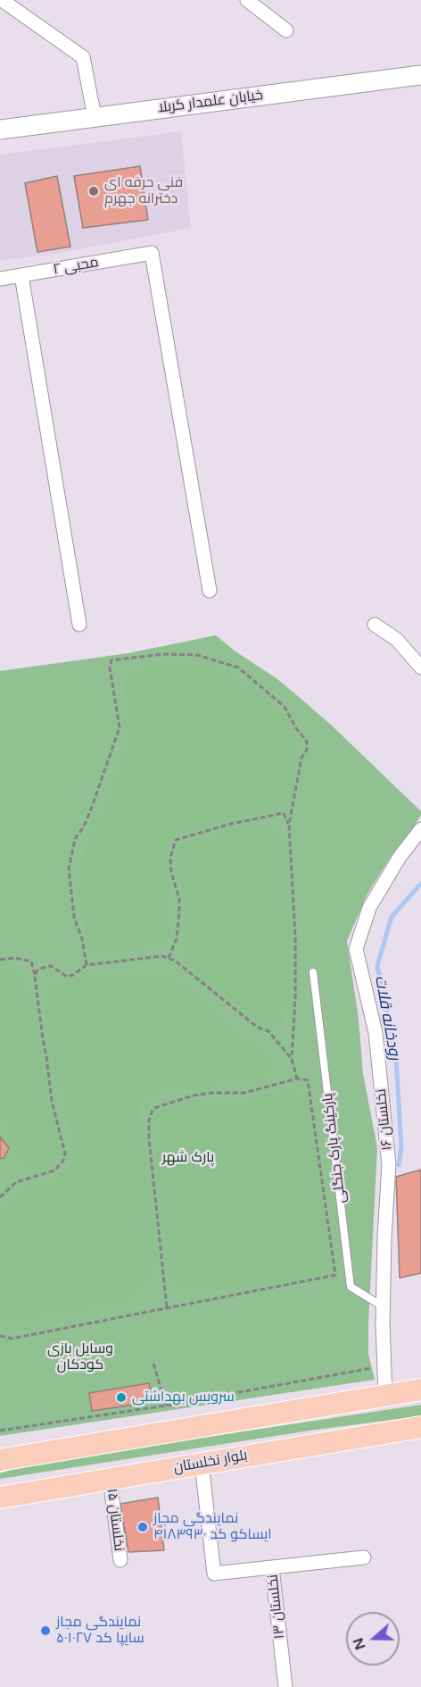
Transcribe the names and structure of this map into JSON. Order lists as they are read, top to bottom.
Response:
{
  "streets": {
    "main road": ["بلوار نخلستان"],
    "street": [
      "خیابان علمدار کربلا",
      "محبی ۲",
      "نخلستان ۱۶",
      "نخلستان ۱۵",
      "نخلستان ۱۳"
    ],
    "lane": ["پارکینگ پارک جنگلی"]
  },
  "crossings": [
    ["نخلستان ۱۶", "پارکینگ پارک جنگلی"],
    ["بلوار نخلستان", "نخلستان ۱۵"],
    ["بلوار نخلستان", "نخلستان ۱۳"]
  ],
  "water": ["رودخانه قلات"],
  "parks": ["پارک شهر", "وسایل بازی کودکان"],
  "places": [
    "فنی حرفه ای دخترانه جهرم",
    "سرویس بهداشتی",
    "نمایندگی مجاز ایساکو کد ۴۱۸۳۹۳۰",
    "نمایندگی مجاز سایپا کد ۵۰۱۰۲۷"
  ],
  "north": "left"
}
